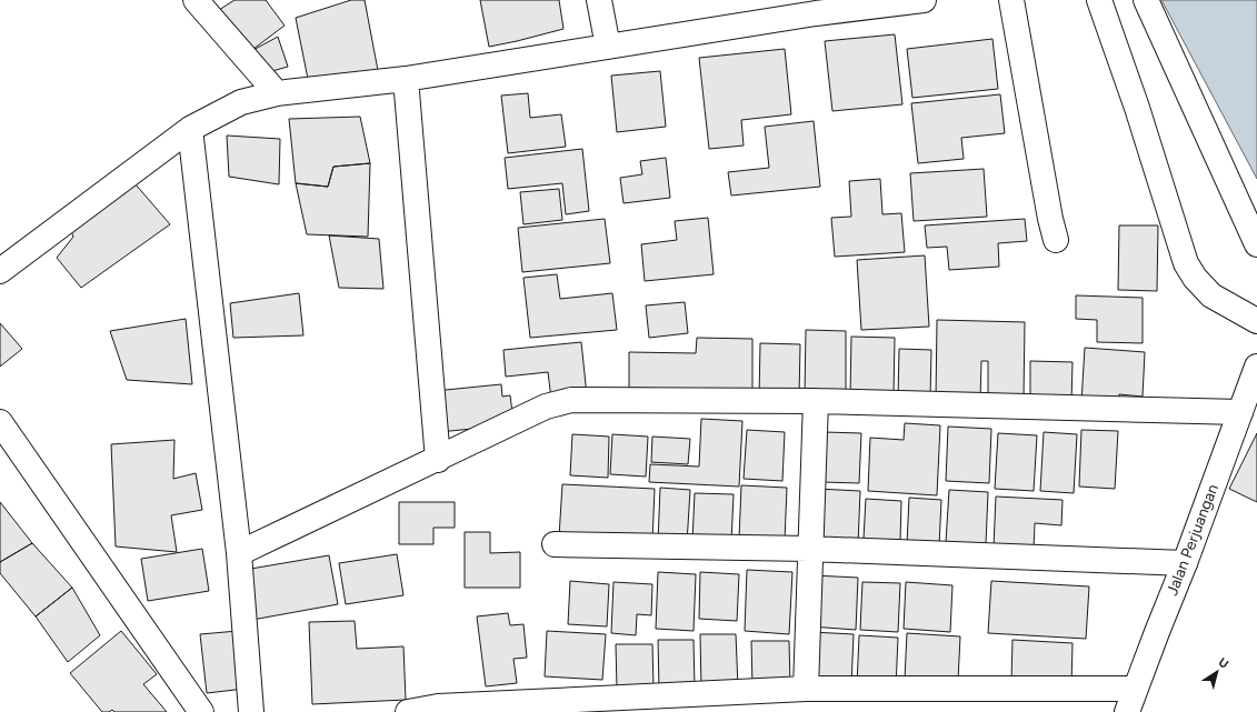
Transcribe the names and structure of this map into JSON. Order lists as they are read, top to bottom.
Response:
{
  "streets": {
    "street": ["Jalan Perjuangan"]
  },
  "north": "top right"
}
